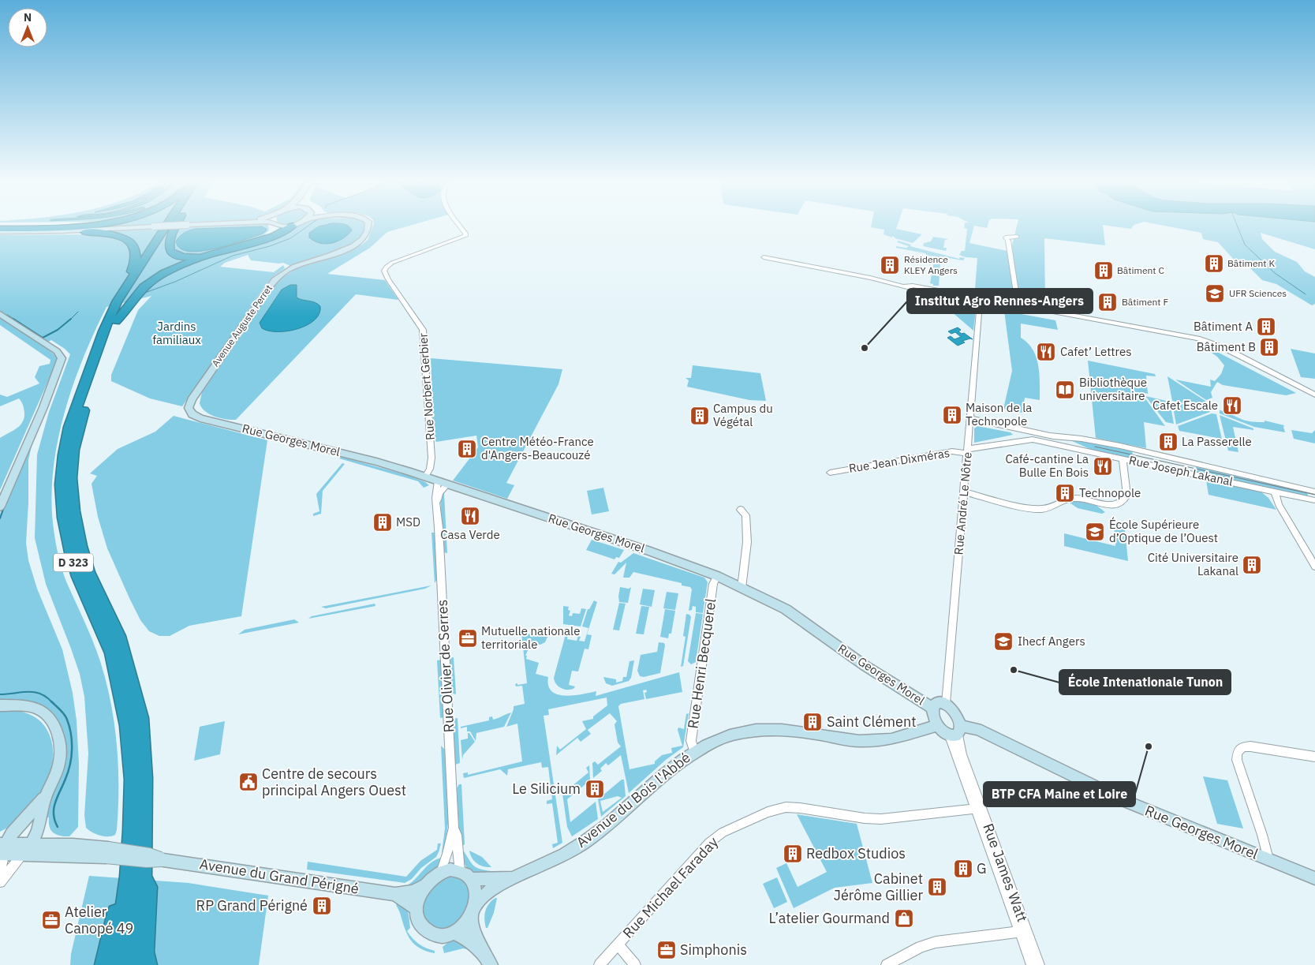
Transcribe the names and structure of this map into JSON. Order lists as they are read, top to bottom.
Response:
{
  "streets": {
    "highway": ["D 323"],
    "street": [
      "Avenue Auguste Perret",
      "Rue Norbert Gerbier",
      "Rue Georges Morel",
      "Rue Jean Dixméras",
      "Rue Joseph Lakanal",
      "Rue André Le Nôtre",
      "Rue Henri Becquerel",
      "Rue Olivier de Serres",
      "Avenue du Bois l'Abbé",
      "Rue James Watt",
      "Avenue du Grand Périgné",
      "Rue Michael Faraday"
    ]
  },
  "crossings": [
    ["Avenue Auguste Perret", "Rue Georges Morel"],
    ["Rue Norbert Gerbier", "Rue Georges Morel"],
    ["Rue Georges Morel", "Rue Henri Becquerel"],
    ["Rue Georges Morel", "Rue Olivier de Serres"],
    ["Rue Georges Morel", "Rue James Watt"],
    ["Rue Jean Dixméras", "Rue Joseph Lakanal"],
    ["Rue Jean Dixméras", "Rue André Le Nôtre"],
    ["Rue Joseph Lakanal", "Rue André Le Nôtre"],
    ["Rue Henri Becquerel", "Avenue du Bois l'Abbé"],
    ["Rue Olivier de Serres", "Avenue du Bois l'Abbé"],
    ["Rue Olivier de Serres", "Avenue du Grand Périgné"],
    ["Avenue du Bois l'Abbé", "Avenue du Grand Périgné"],
    ["Rue James Watt", "Rue Michael Faraday"]
  ],
  "parks": ["Jardins familiaux"],
  "places": {
    "building": [
      "Bâtiment K",
      "Résidence KLEY Angers",
      "Bâtiment C",
      "Bâtiment F",
      "Bâtiment A",
      "Bâtiment B",
      "Maison de la Technopole",
      "Campus du Végétal",
      "La Passerelle",
      "Centre Météo-France d'Angers-Beaucouzé",
      "Technopole",
      "MSD",
      "Cité Universitaire Lakanal",
      "Saint Clément",
      "Le Silicium",
      "Redbox Studios",
      "G",
      "Cabinet Jérôme Gillier",
      "RP Grand Périgné"
    ],
    "school or university": ["UFR Sciences", "École Supérieure d’Optique de l’Ouest", "Ihecf Angers"],
    "other": ["Institut Agro Rennes-Angers", "École Intenationale Tunon", "BTP CFA Maine et Loire"],
    "restaurant": [
      "Cafet’ Lettres",
      "Cafet Escale",
      "Café-cantine La Bulle En Bois",
      "Casa Verde"
    ],
    "library": ["Bibliothèque universitaire"],
    "office": ["Mutuelle nationale territoriale", "Atelier Canopé 49", "Simphonis"],
    "public building": ["Centre de secours principal Angers Ouest"],
    "shop": ["L’atelier Gourmand"]
  },
  "north": "top"
}
